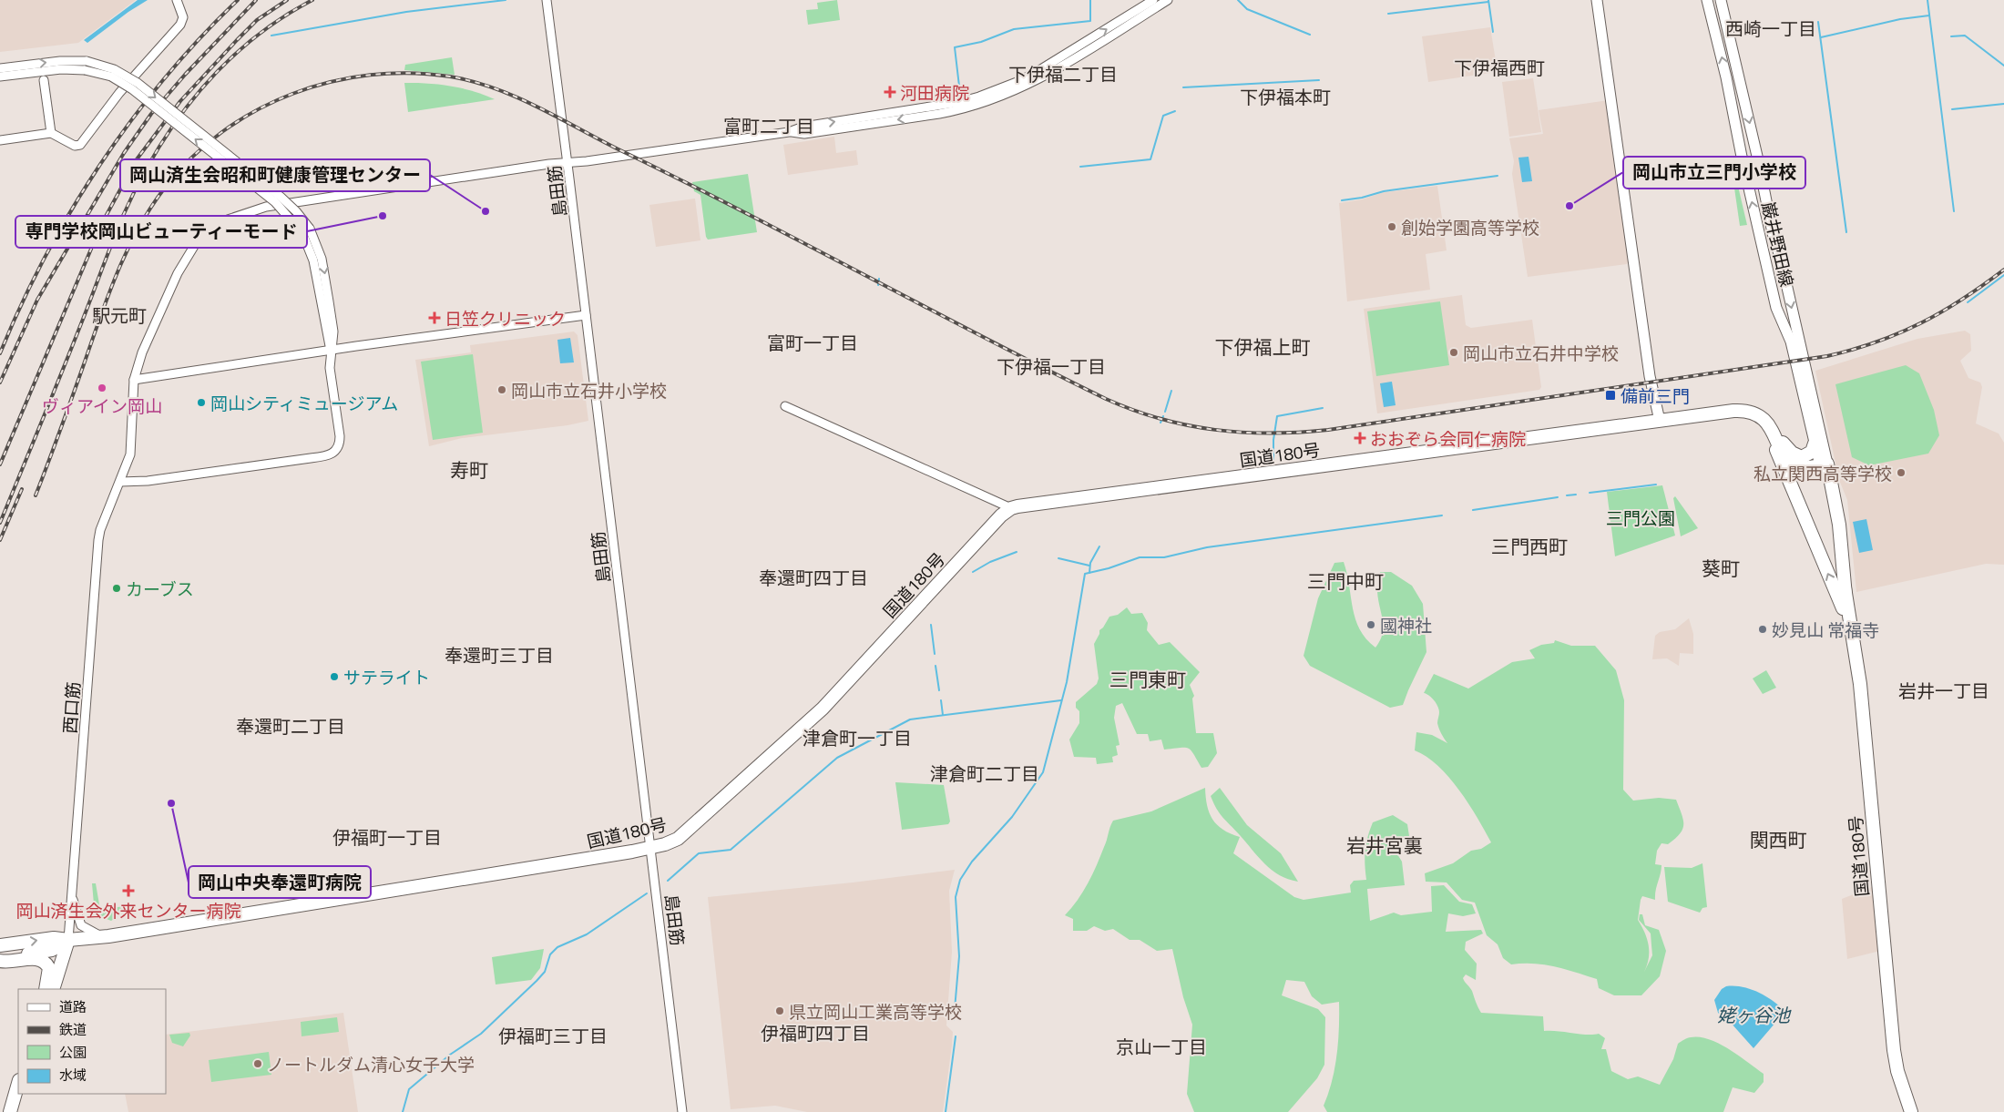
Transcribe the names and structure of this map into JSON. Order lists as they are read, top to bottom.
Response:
{
  "streets": {
    "highway": ["国道180号"],
    "main road": ["巌井野田線"],
    "street": ["島田筋", "西口筋"]
  },
  "crossings": [
    ["島田筋", "国道180号"],
    ["島田筋", "西口筋"],
    ["巌井野田線", "国道180号"],
    ["国道180号", "西口筋"]
  ],
  "districts": [
    "西崎一丁目",
    "下伊福西町",
    "下伊福二丁目",
    "下伊福本町",
    "富町二丁目",
    "駅元町",
    "富町一丁目",
    "下伊福上町",
    "下伊福一丁目",
    "寿町",
    "三門西町",
    "葵町",
    "奉還町四丁目",
    "三門中町",
    "奉還町三丁目",
    "三門東町",
    "岩井一丁目",
    "奉還町二丁目",
    "津倉町一丁目",
    "津倉町二丁目",
    "伊福町一丁目",
    "関西町",
    "岩井宮裏",
    "伊福町四丁目",
    "伊福町三丁目",
    "京山一丁目"
  ],
  "water": ["姥ヶ谷池"],
  "parks": ["三門公園"],
  "places": {
    "health": [
      "河田病院",
      "日笠クリニック",
      "おおぞら会同仁病院",
      "岡山済生会外来センター病院"
    ],
    "other": [
      "岡山市立三門小学校",
      "岡山済生会昭和町健康管理センター",
      "専門学校岡山ビューティーモード",
      "創始学園高等学校",
      "岡山市立石井中学校",
      "ヴィアイン岡山",
      "岡山市立石井小学校",
      "岡山シティミュージアム",
      "私立関西高等学校",
      "カーブス",
      "國神社",
      "妙見山 常福寺",
      "サテライト",
      "岡山中央奉還町病院",
      "県立岡山工業高等学校",
      "ノートルダム清心女子大学"
    ],
    "transit": ["備前三門"]
  },
  "legend": [
    "道路",
    "鉄道",
    "公園",
    "水域"
  ]
}
